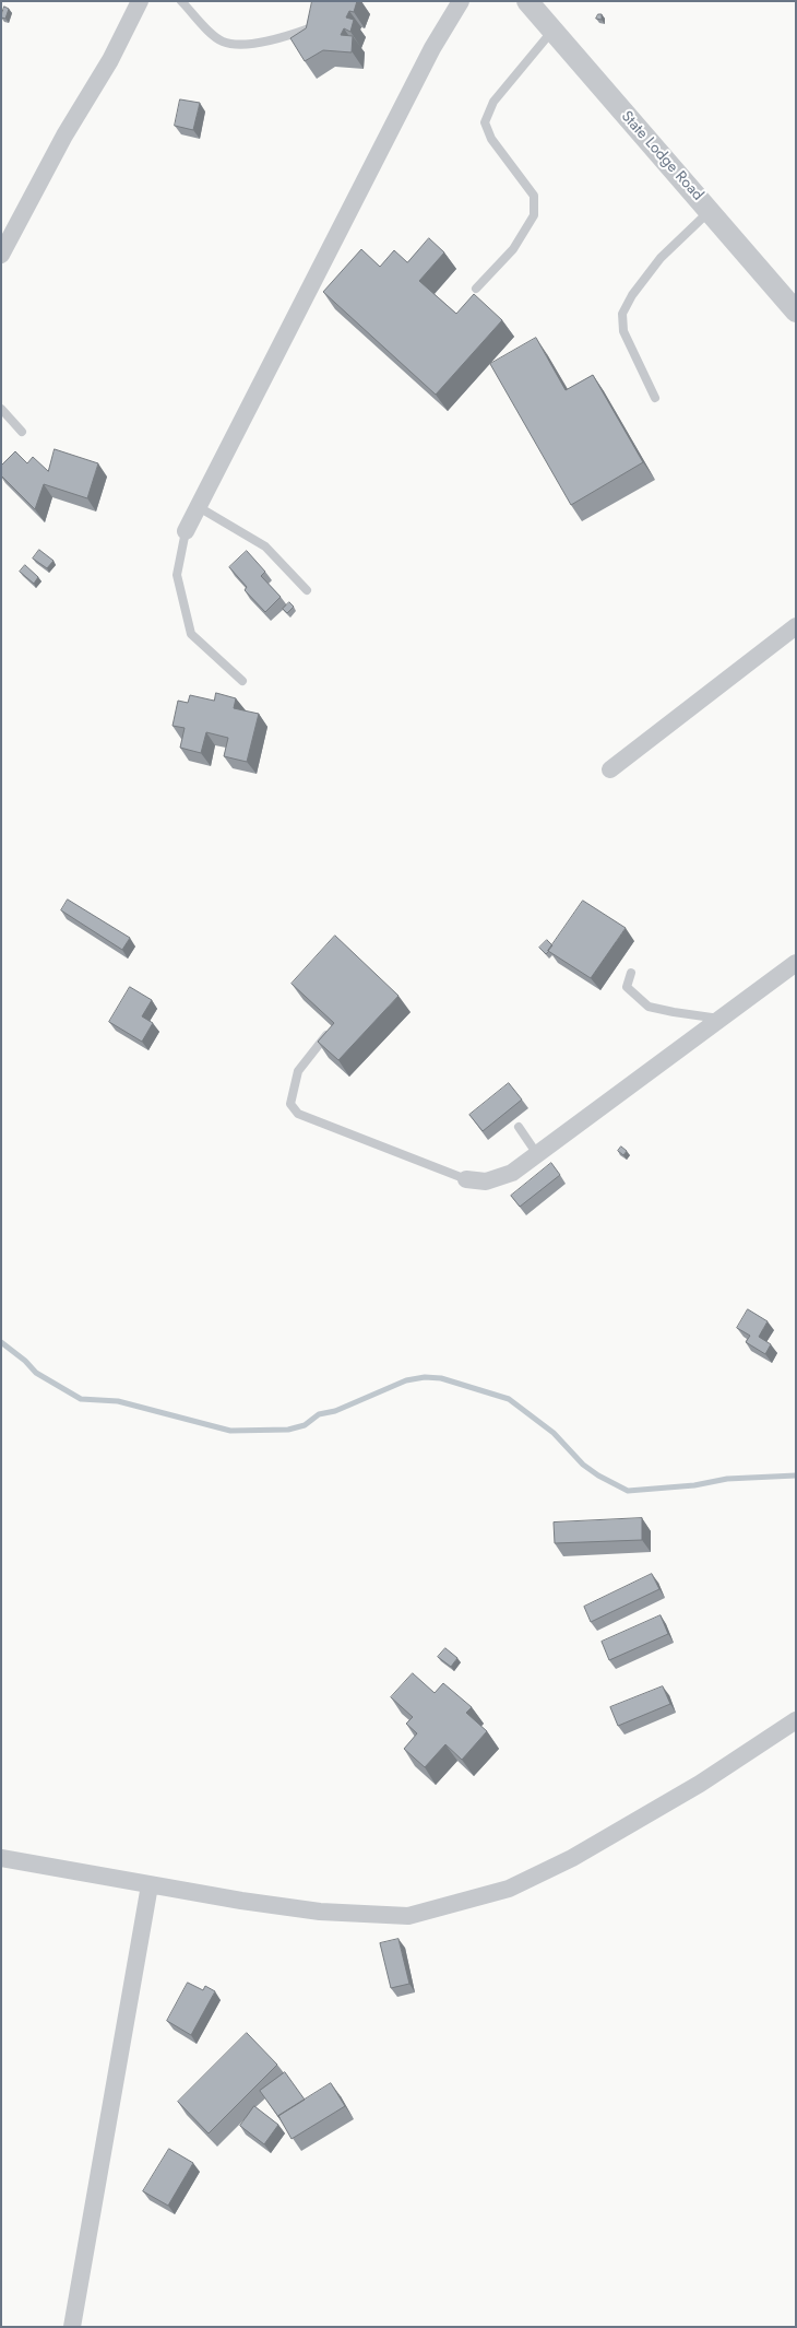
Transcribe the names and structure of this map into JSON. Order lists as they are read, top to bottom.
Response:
{
  "streets": {
    "street": ["State Lodge Road"]
  }
}
